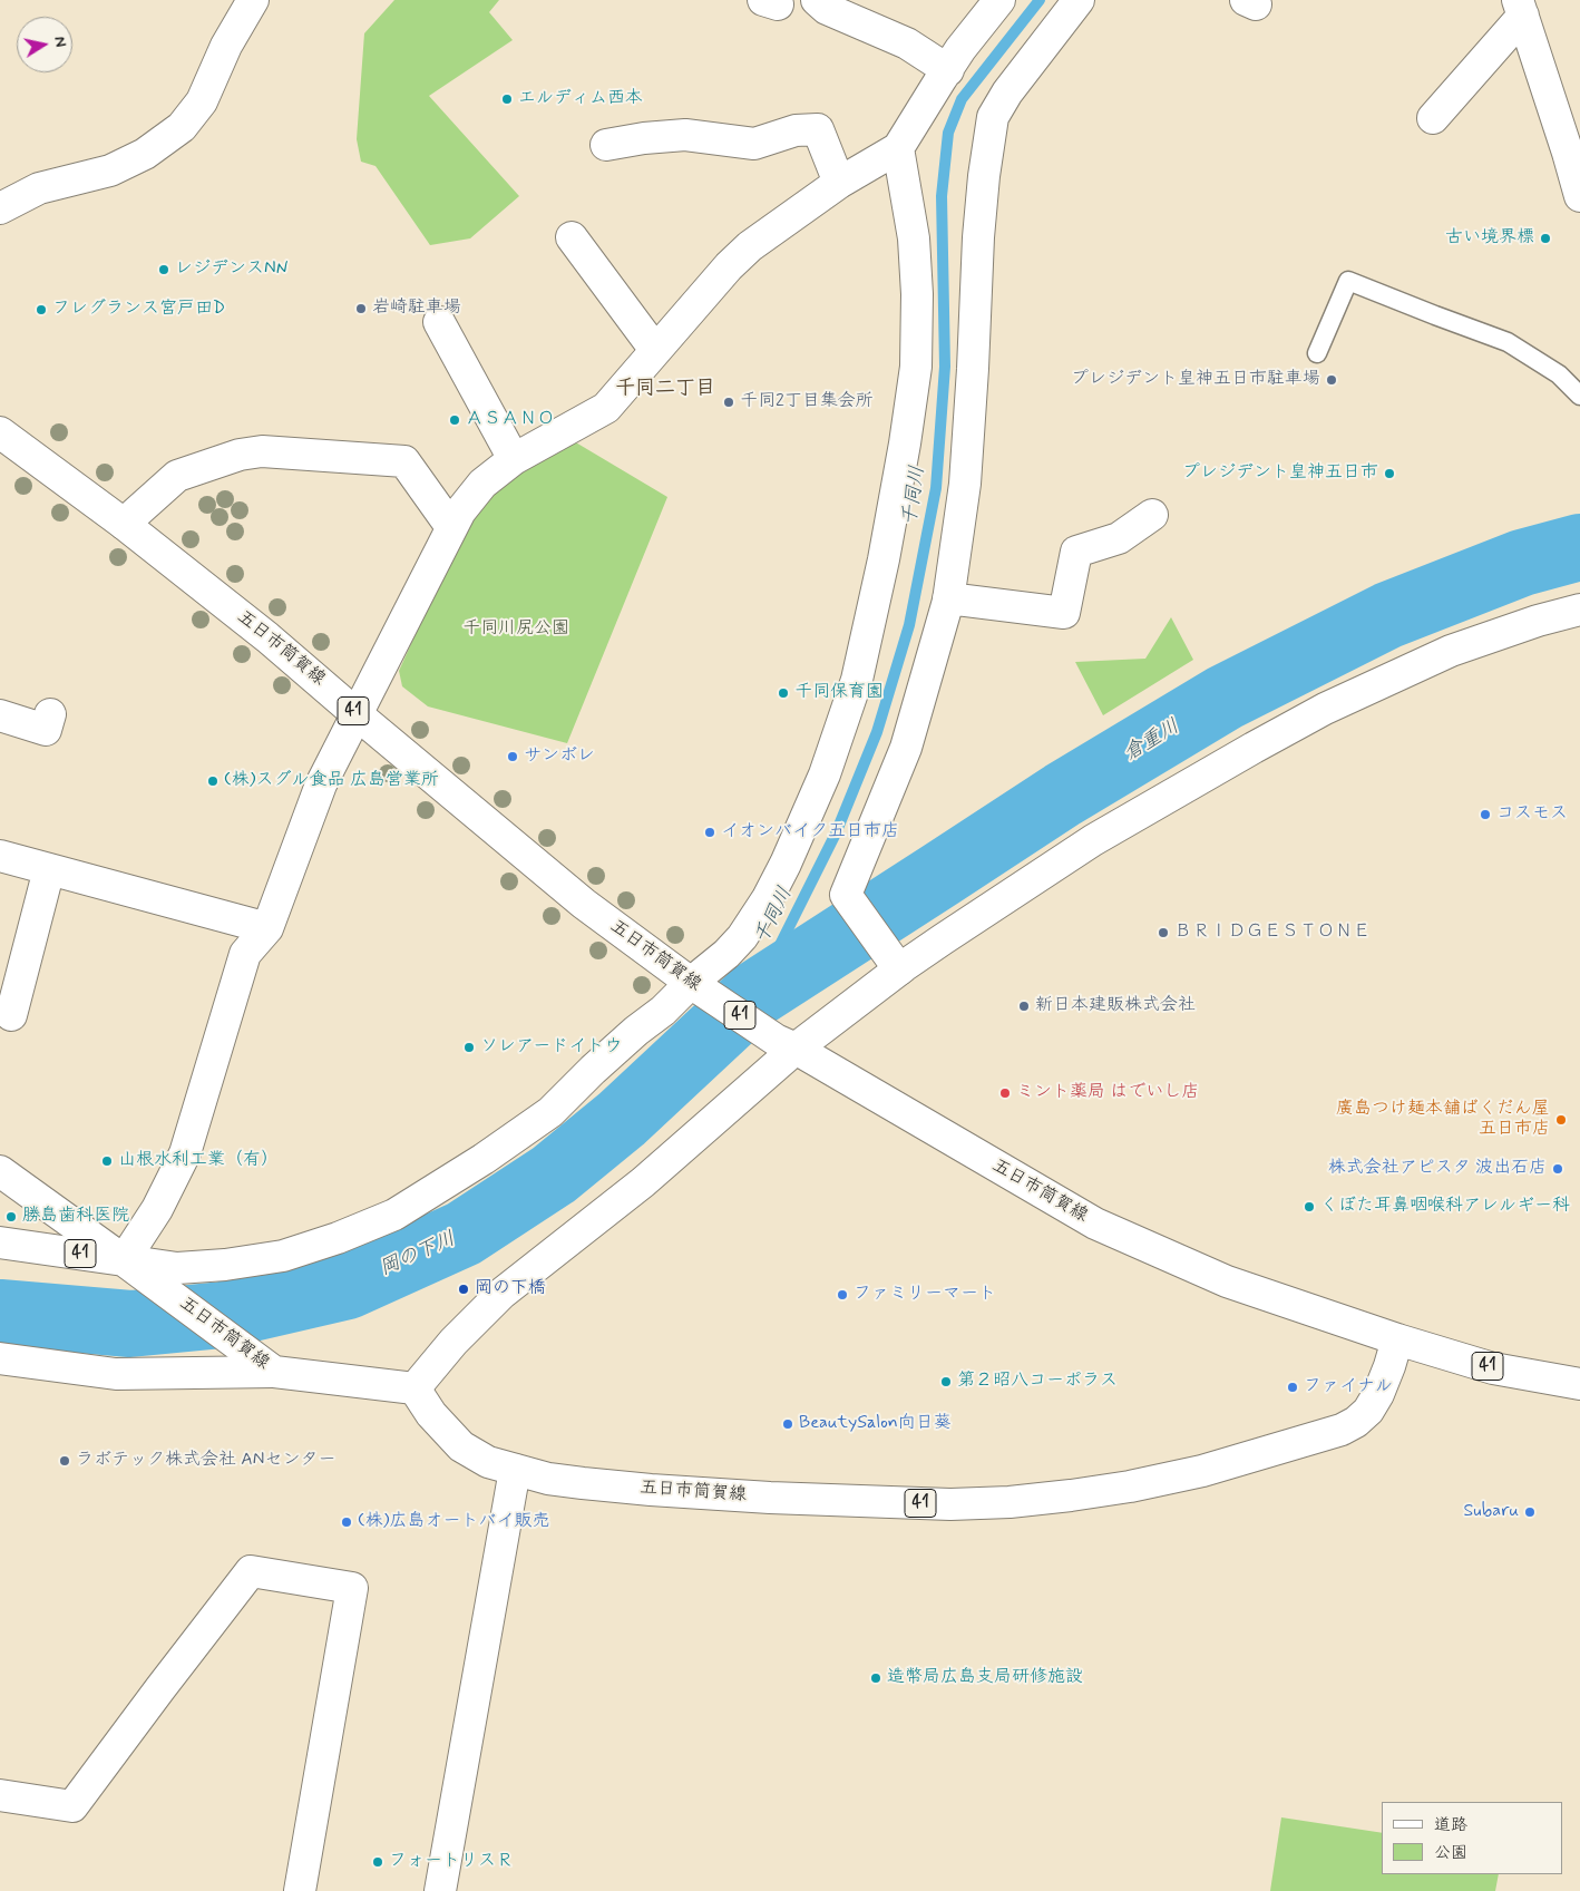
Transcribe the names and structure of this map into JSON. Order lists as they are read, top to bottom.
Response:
{
  "streets": {
    "street": ["五日市筒賀線", "41"]
  },
  "districts": ["千同二丁目"],
  "water": ["千同川", "倉重川", "岡の下川"],
  "parks": ["千同川尻公園"],
  "places": [
    "エルディム西本",
    "古い境界標",
    "レジデンスNN",
    "岩崎駐車場",
    "フレグランス宮戸田D",
    "プレジデント皇神五日市駐車場",
    "千同2丁目集会所",
    "ＡＳＡＮＯ",
    "プレジデント皇神五日市",
    "千同保育園",
    "サンボレ",
    "(株)スグル食品 広島営業所",
    "コスモス",
    "イオンバイク五日市店",
    "ＢＲＩＤＧＥＳＴＯＮＥ",
    "新日本建販株式会社",
    "ソレアードイトウ",
    "ミント薬局 はでいし店",
    "廣島つけ麺本舗ばくだん屋 五日市店",
    "山根水利工業（有）",
    "株式会社アピスタ 波出石店",
    "くぼた耳鼻咽喉科アレルギー科",
    "勝島歯科医院",
    "岡の下橋",
    "ファミリーマート",
    "第２昭八コーポラス",
    "ファイナル",
    "BeautySalon向日葵",
    "ラボテック株式会社 ANセンター",
    "Subaru",
    "(株)広島オートバイ販売",
    "造幣局広島支局研修施設",
    "フォートリスＲ"
  ],
  "legend": ["道路", "公園"],
  "north": "right"
}
